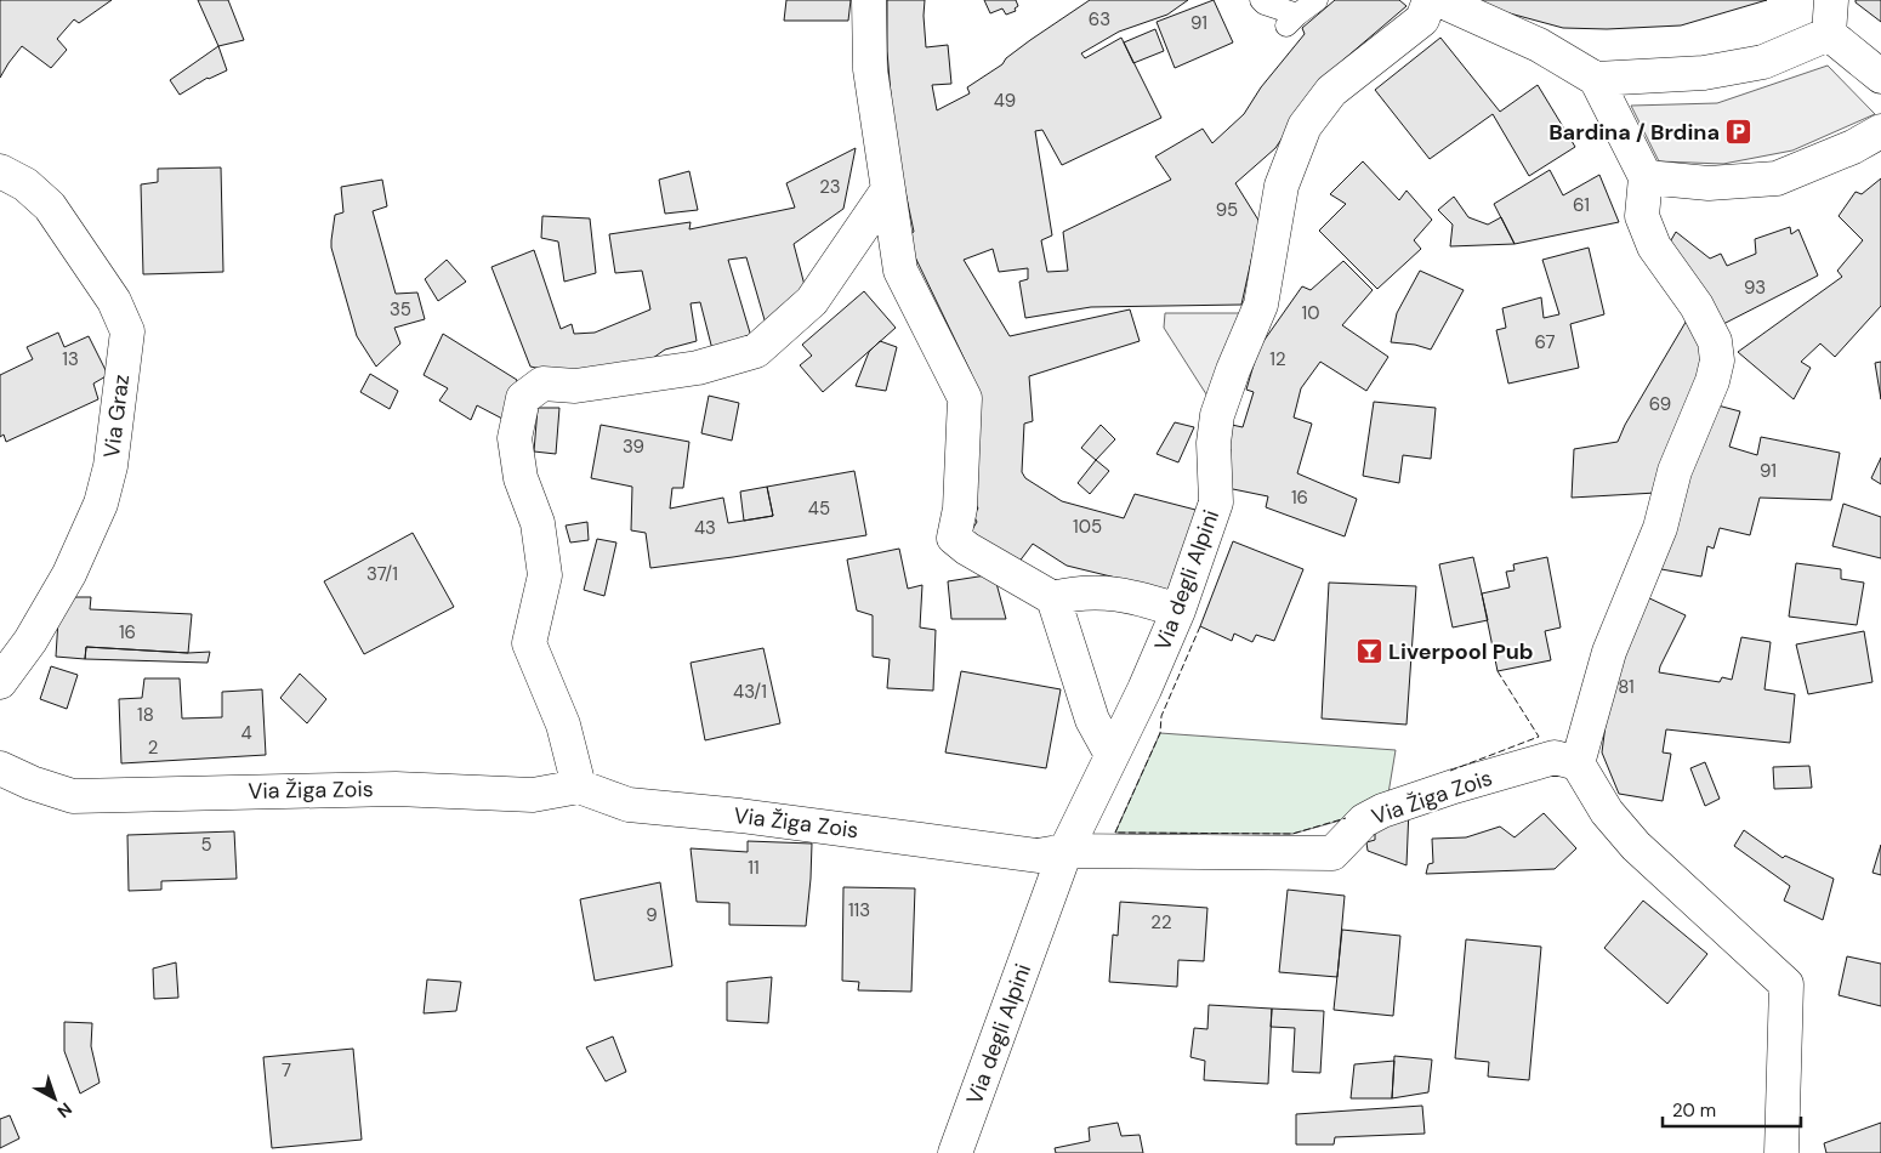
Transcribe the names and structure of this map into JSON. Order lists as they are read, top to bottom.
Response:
{
  "streets": {
    "street": ["Via Graz", "Via degli Alpini", "Via Žiga Zois"]
  },
  "crossings": [
    ["Via degli Alpini", "Via Žiga Zois"]
  ],
  "places": {
    "parking": ["Bardina / Brdina"],
    "bar": ["Liverpool Pub"]
  },
  "house_numbers": [
    "63",
    "91",
    "49",
    "23",
    "61",
    "95",
    "93",
    "35",
    "10",
    "67",
    "13",
    "12",
    "69",
    "39",
    "91",
    "16",
    "45",
    "105",
    "43",
    "37/1",
    "16",
    "81",
    "43/1",
    "18",
    "4",
    "2",
    "5",
    "11",
    "113",
    "9",
    "22",
    "7"
  ],
  "scale_bar": "20 m",
  "north": "bottom right"
}
